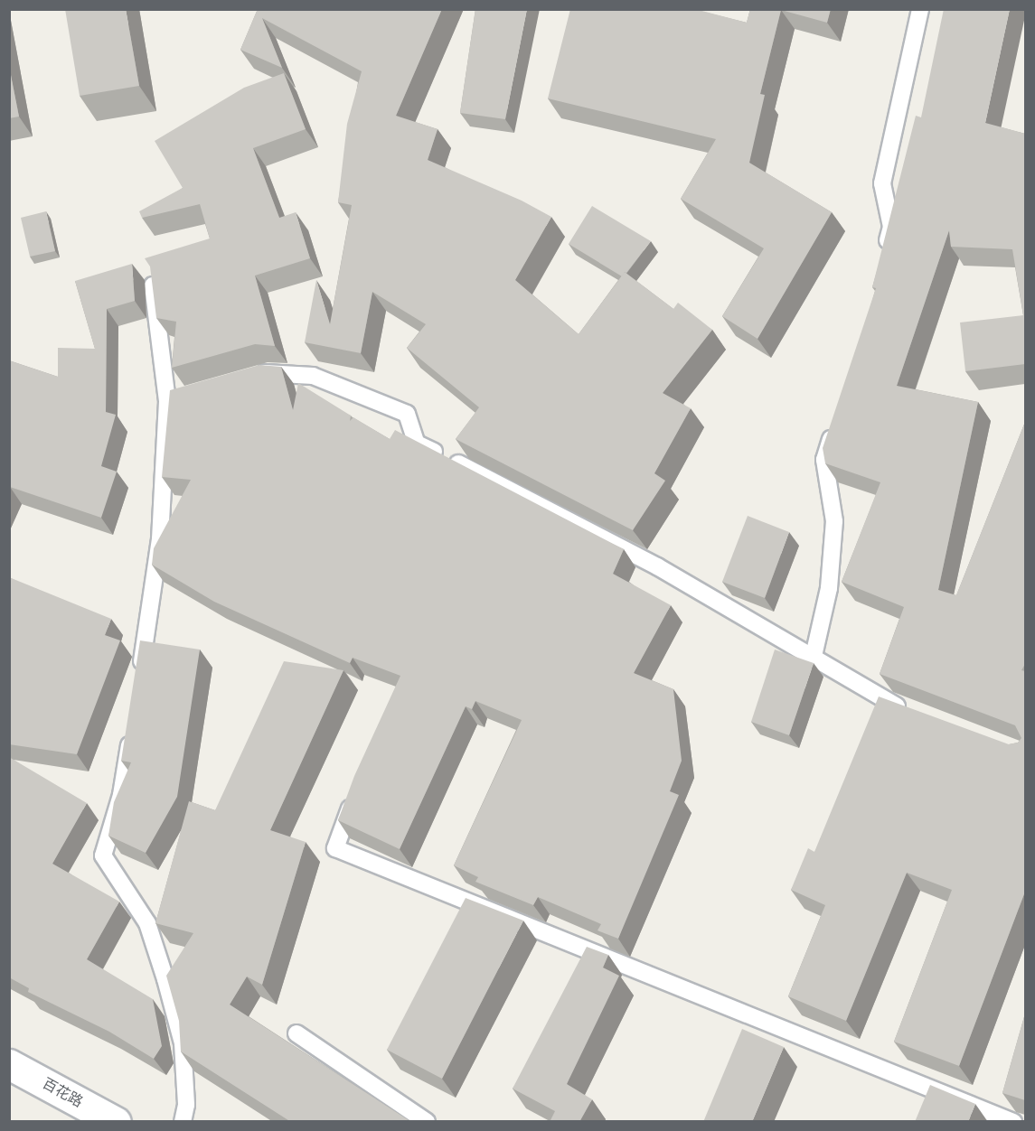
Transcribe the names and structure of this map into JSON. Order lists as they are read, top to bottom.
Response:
{
  "streets": {
    "main road": ["百花路"]
  }
}
